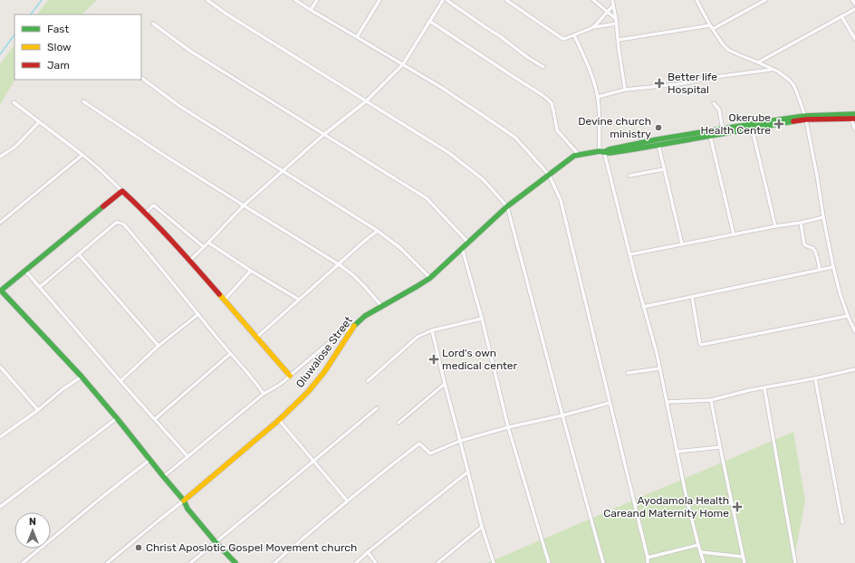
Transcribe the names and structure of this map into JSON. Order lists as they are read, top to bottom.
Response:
{
  "streets": {
    "street": ["Oluwalose Street"]
  },
  "places": {
    "health": [
      "Better life Hospital",
      "Okerube Health Centre",
      "Lord's own medical center",
      "Ayodamola Health Careand Maternity Home"
    ],
    "other": ["Devine church ministry", "Christ Aposlotic Gospel Movement church"]
  },
  "legend": ["Fast", "Slow", "Jam"],
  "north": "top"
}
